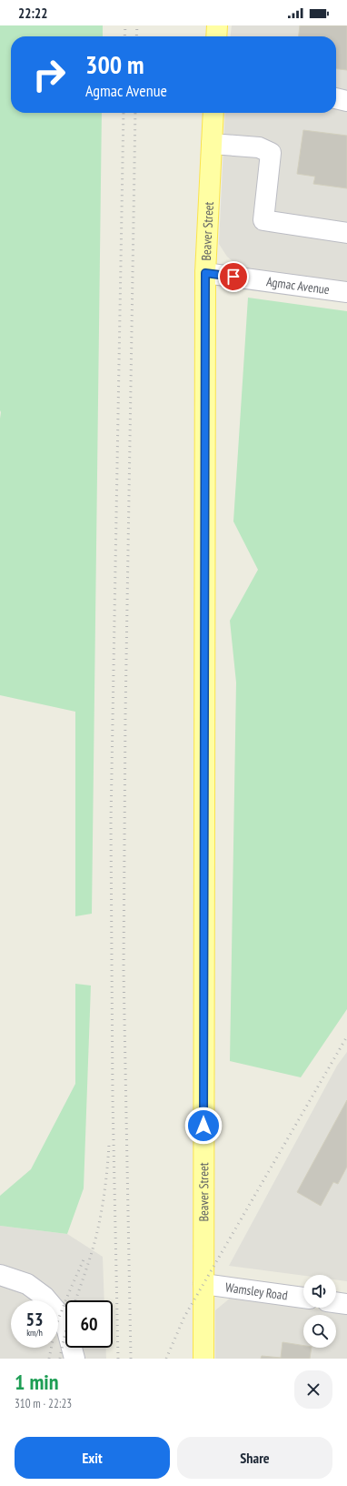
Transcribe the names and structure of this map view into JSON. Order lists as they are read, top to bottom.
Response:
{
  "streets": {
    "main road": ["Beaver Street"],
    "street": ["Agmac Avenue", "Wamsley Road"]
  },
  "crossings": [
    ["Beaver Street", "Agmac Avenue"],
    ["Beaver Street", "Wamsley Road"]
  ],
  "page": {
    "status": "22:22",
    "turn": ["300 m", "Agmac Avenue"],
    "speed": "53 km/h",
    "limit": "60",
    "heading": ["1 min", "310 m · 22:23"],
    "buttons": ["Exit", "Share"]
  }
}
